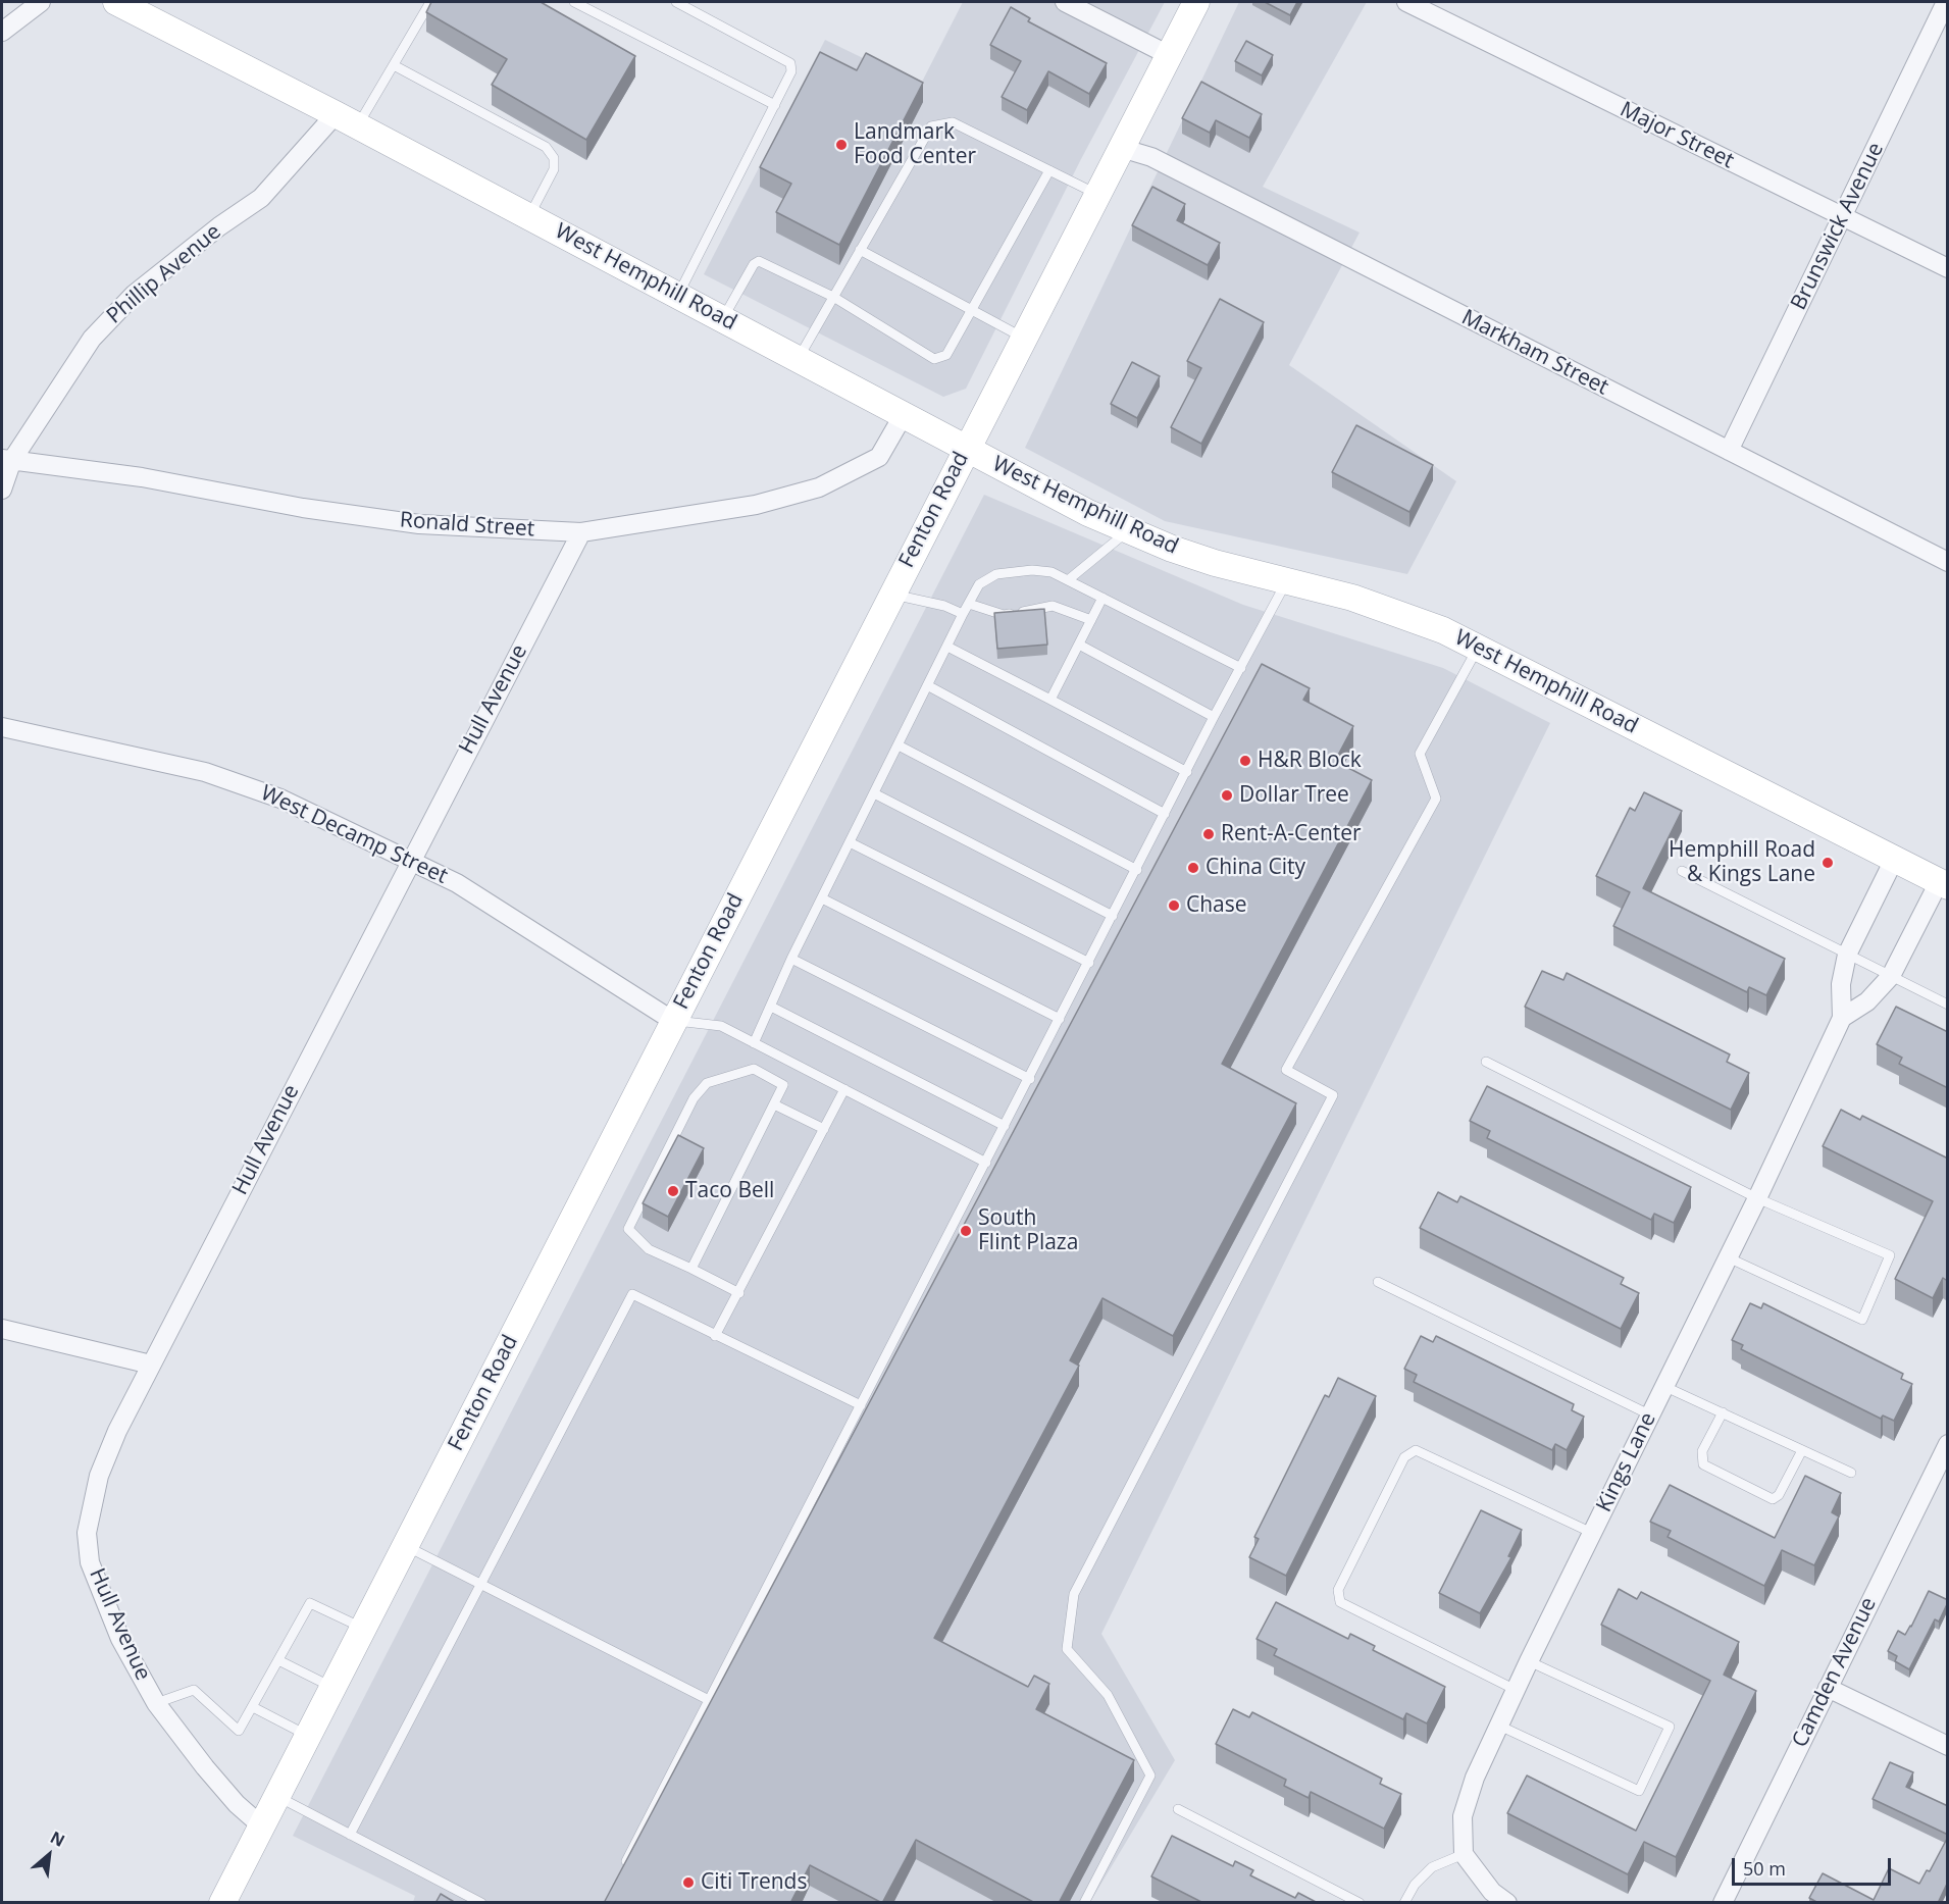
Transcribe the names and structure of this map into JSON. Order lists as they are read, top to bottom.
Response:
{
  "streets": {
    "street": [
      "Major Street",
      "Brunswick Avenue",
      "Phillip Avenue",
      "West Hemphill Road",
      "Markham Street",
      "Fenton Road",
      "Ronald Street",
      "Hull Avenue",
      "West Decamp Street",
      "Kings Lane",
      "Camden Avenue"
    ]
  },
  "crossings": [
    ["Major Street", "Brunswick Avenue"],
    ["Brunswick Avenue", "Markham Street"],
    ["Phillip Avenue", "West Hemphill Road"],
    ["Phillip Avenue", "Ronald Street"],
    ["West Hemphill Road", "Fenton Road"],
    ["West Hemphill Road", "Ronald Street"],
    ["West Hemphill Road", "Kings Lane"],
    ["Markham Street", "Fenton Road"],
    ["Fenton Road", "Hull Avenue"],
    ["Fenton Road", "West Decamp Street"],
    ["Ronald Street", "Hull Avenue"],
    ["Hull Avenue", "West Decamp Street"]
  ],
  "places": [
    "Landmark Food Center",
    "H&R Block",
    "Dollar Tree",
    "Rent-A-Center",
    "Hemphill Road & Kings Lane",
    "China City",
    "Chase",
    "Taco Bell",
    "South Flint Plaza",
    "Citi Trends"
  ],
  "scale_bar": "50 m",
  "north": "top right"
}
